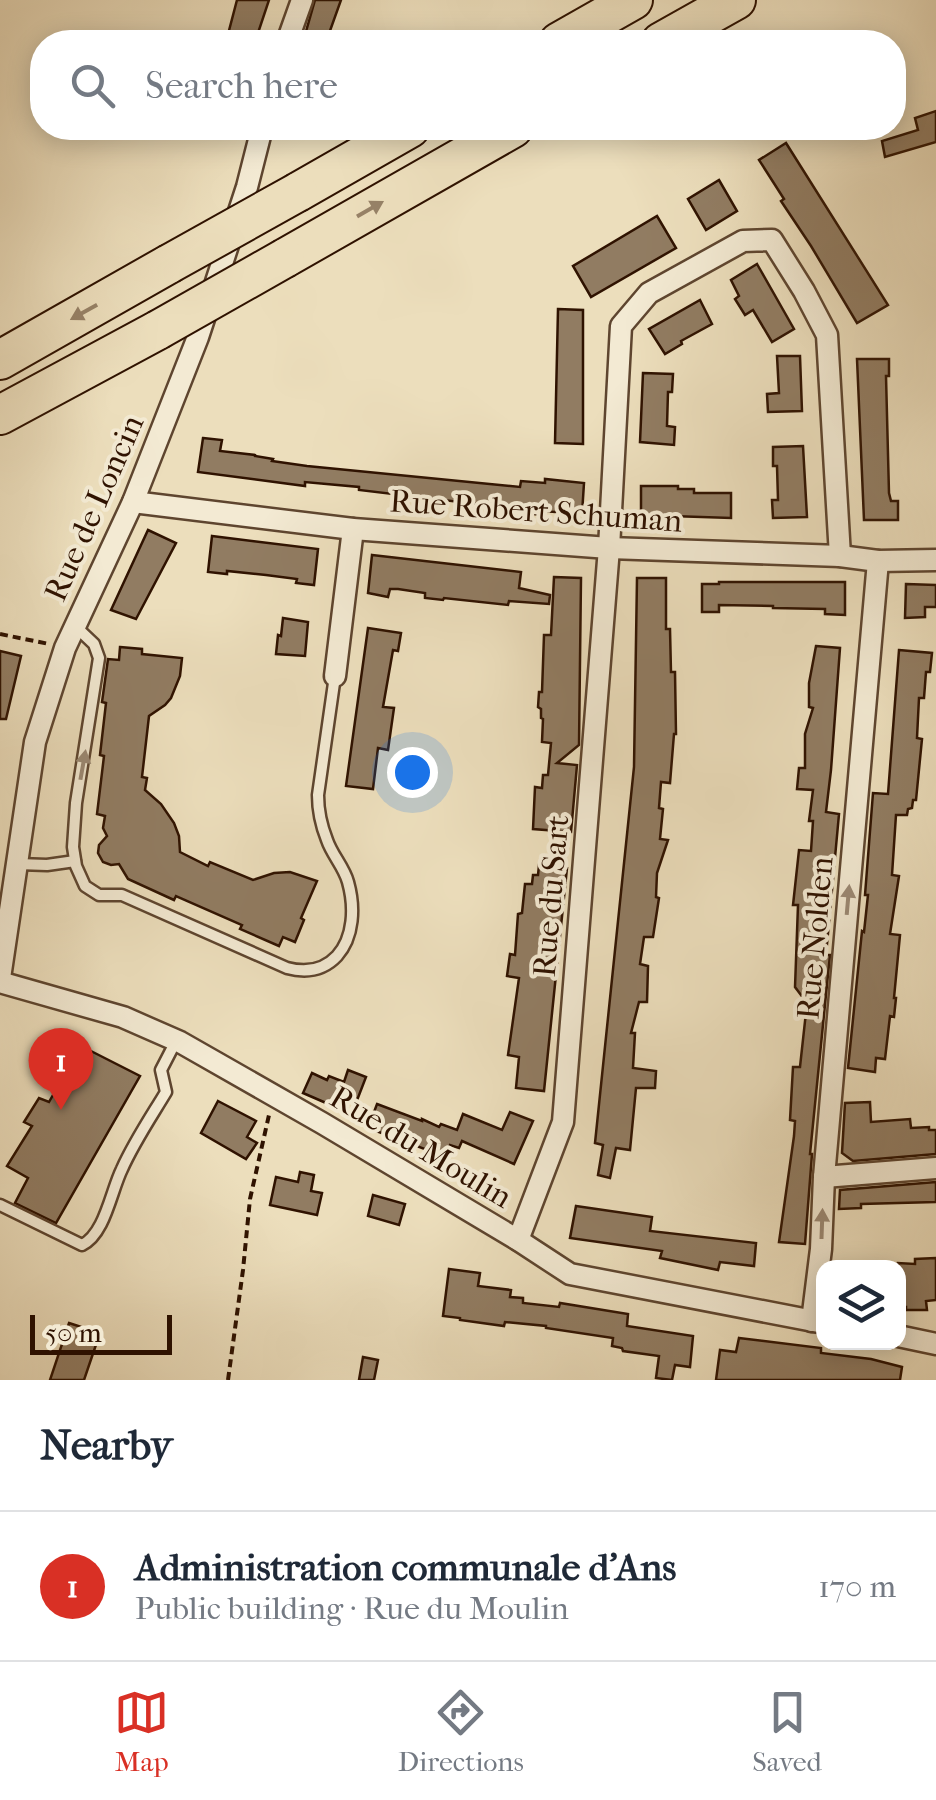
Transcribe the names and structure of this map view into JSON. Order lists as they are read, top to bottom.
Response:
{
  "streets": {
    "street": [
      "Rue de Loncin",
      "Rue Robert Schuman",
      "Rue du Sart",
      "Rue Nolden",
      "Rue du Moulin"
    ]
  },
  "crossings": [
    ["Rue de Loncin", "Rue Robert Schuman"],
    ["Rue de Loncin", "Rue du Moulin"],
    ["Rue Robert Schuman", "Rue du Sart"],
    ["Rue Robert Schuman", "Rue Nolden"],
    ["Rue du Sart", "Rue du Moulin"]
  ],
  "one_way": ["Rue Nolden"],
  "scale_bar": "50 m",
  "page": {
    "search": "Search here",
    "pins": "1",
    "scale": "50 m",
    "heading": "Nearby",
    "list": [
      {
        "mark": "1",
        "name": "Administration communale d'Ans",
        "note": "Public building · Rue du Moulin",
        "value": "170 m"
      }
    ],
    "nav": ["Map", "Directions", "Saved"]
  }
}
